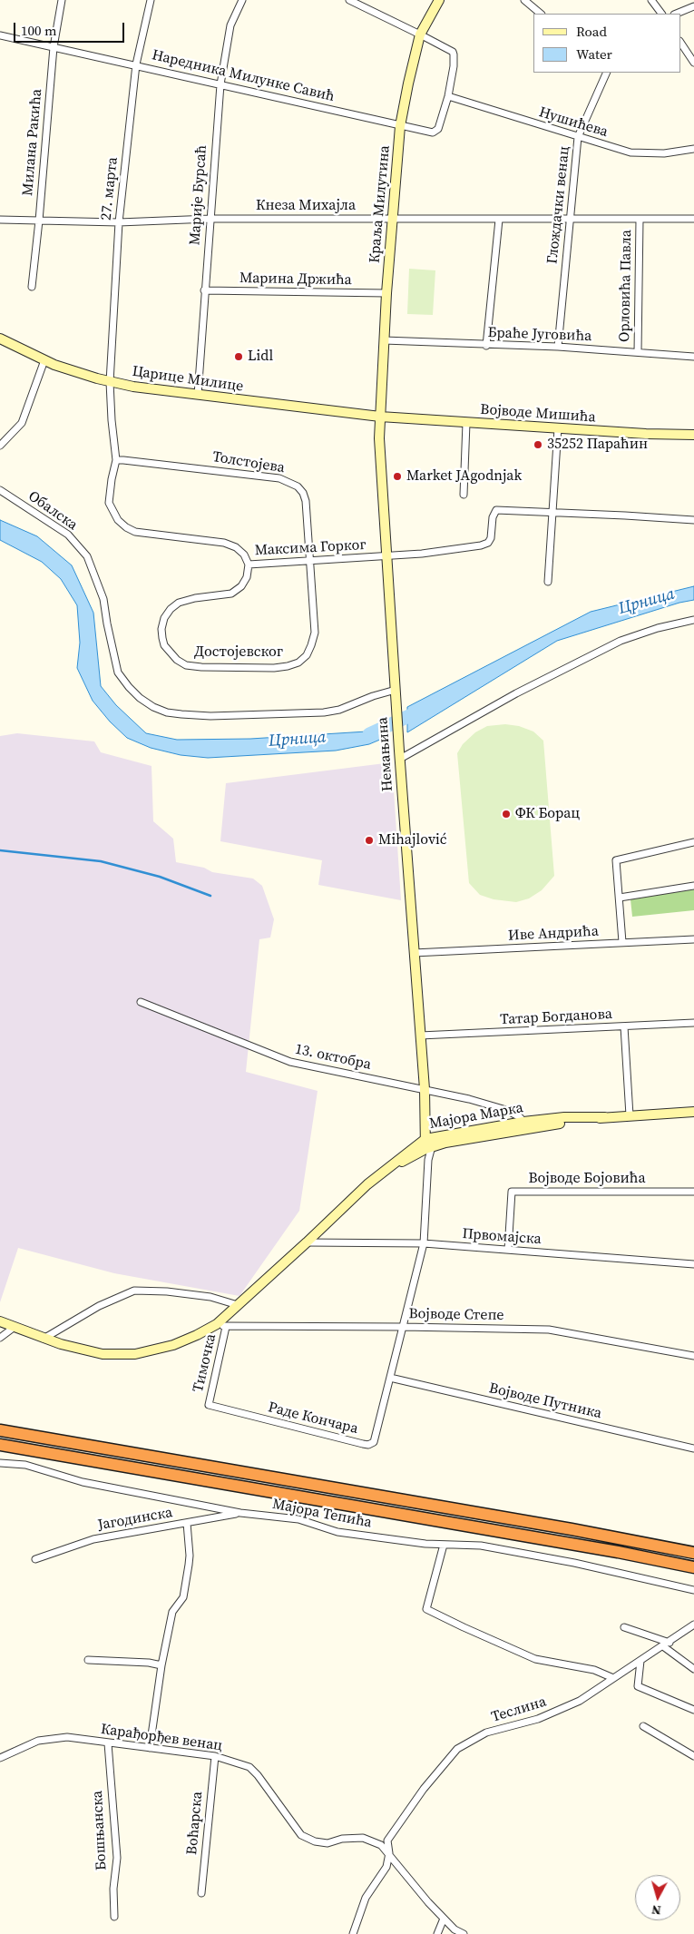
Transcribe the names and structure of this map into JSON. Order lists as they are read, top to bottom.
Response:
{
  "streets": {
    "street": [
      "Наредника Милунке Савић",
      "Нушићева",
      "Милана Ракића",
      "27. марта",
      "Марије Бурсаћ",
      "Краља Милутина",
      "Глождачки венац",
      "Кнеза Михајла",
      "Марина Држића",
      "Орловића Павла",
      "Браће Југовића",
      "Царице Милице",
      "Војводе Мишића",
      "Толстојева",
      "Обалска",
      "Максима Горког",
      "Достојевског",
      "Немањина",
      "Иве Андрића",
      "Татар Богданова",
      "13. октобра",
      "Мајора Марка",
      "Војводе Бојовића",
      "Првомајска",
      "Војводе Степе",
      "Тимочка",
      "Војводе Путника",
      "Раде Кончара",
      "Мајора Тепића",
      "Јагодинска",
      "Теслина",
      "Карађорђев венац",
      "Воћарска",
      "Бошњанска"
    ]
  },
  "crossings": [
    ["Наредника Милунке Савић", "Милана Ракића"],
    ["Наредника Милунке Савић", "27. марта"],
    ["Наредника Милунке Савић", "Марије Бурсаћ"],
    ["Наредника Милунке Савић", "Краља Милутина"],
    ["Нушићева", "Глождачки венац"],
    ["Милана Ракића", "Кнеза Михајла"],
    ["27. марта", "Кнеза Михајла"],
    ["27. марта", "Царице Милице"],
    ["27. марта", "Максима Горког"],
    ["Марије Бурсаћ", "Кнеза Михајла"],
    ["Марије Бурсаћ", "Марина Држића"],
    ["Марије Бурсаћ", "Царице Милице"],
    ["Краља Милутина", "Кнеза Михајла"],
    ["Краља Милутина", "Марина Држића"],
    ["Краља Милутина", "Браће Југовића"],
    ["Краља Милутина", "Царице Милице"],
    ["Краља Милутина", "Војводе Мишића"],
    ["Краља Милутина", "Немањина"],
    ["Глождачки венац", "Кнеза Михајла"],
    ["Глождачки венац", "Браће Југовића"],
    ["Кнеза Михајла", "Орловића Павла"],
    ["Орловића Павла", "Браће Југовића"],
    ["Царице Милице", "Војводе Мишића"],
    ["Царице Милице", "Максима Горког"],
    ["Царице Милице", "Немањина"],
    ["Војводе Мишића", "Немањина"],
    ["Толстојева", "Максима Горког"],
    ["Толстојева", "Достојевског"],
    ["Обалска", "Немањина"],
    ["Максима Горког", "Достојевског"],
    ["Максима Горког", "Немањина"],
    ["Немањина", "Иве Андрића"],
    ["Немањина", "Татар Богданова"],
    ["Немањина", "13. октобра"],
    ["Немањина", "Мајора Марка"],
    ["Немањина", "Раде Кончара"],
    ["13. октобра", "Мајора Марка"],
    ["Мајора Марка", "Првомајска"],
    ["Мајора Марка", "Војводе Степе"],
    ["Мајора Марка", "Раде Кончара"],
    ["Војводе Бојовића", "Првомајска"],
    ["Првомајска", "Раде Кончара"],
    ["Војводе Степе", "Тимочка"],
    ["Војводе Степе", "Раде Кончара"],
    ["Тимочка", "Раде Кончара"],
    ["Војводе Путника", "Раде Кончара"],
    ["Мајора Тепића", "Јагодинска"],
    ["Теслина", "Карађорђев венац"],
    ["Карађорђев венац", "Воћарска"],
    ["Карађорђев венац", "Бошњанска"]
  ],
  "water": ["Црница"],
  "places": [
    "Lidl",
    "35252 Параћин",
    "Market JAgodnjak",
    "ФК Борац",
    "Mihajlović"
  ],
  "legend": ["Road", "Water"],
  "scale_bar": "100 m",
  "north": "bottom"
}
